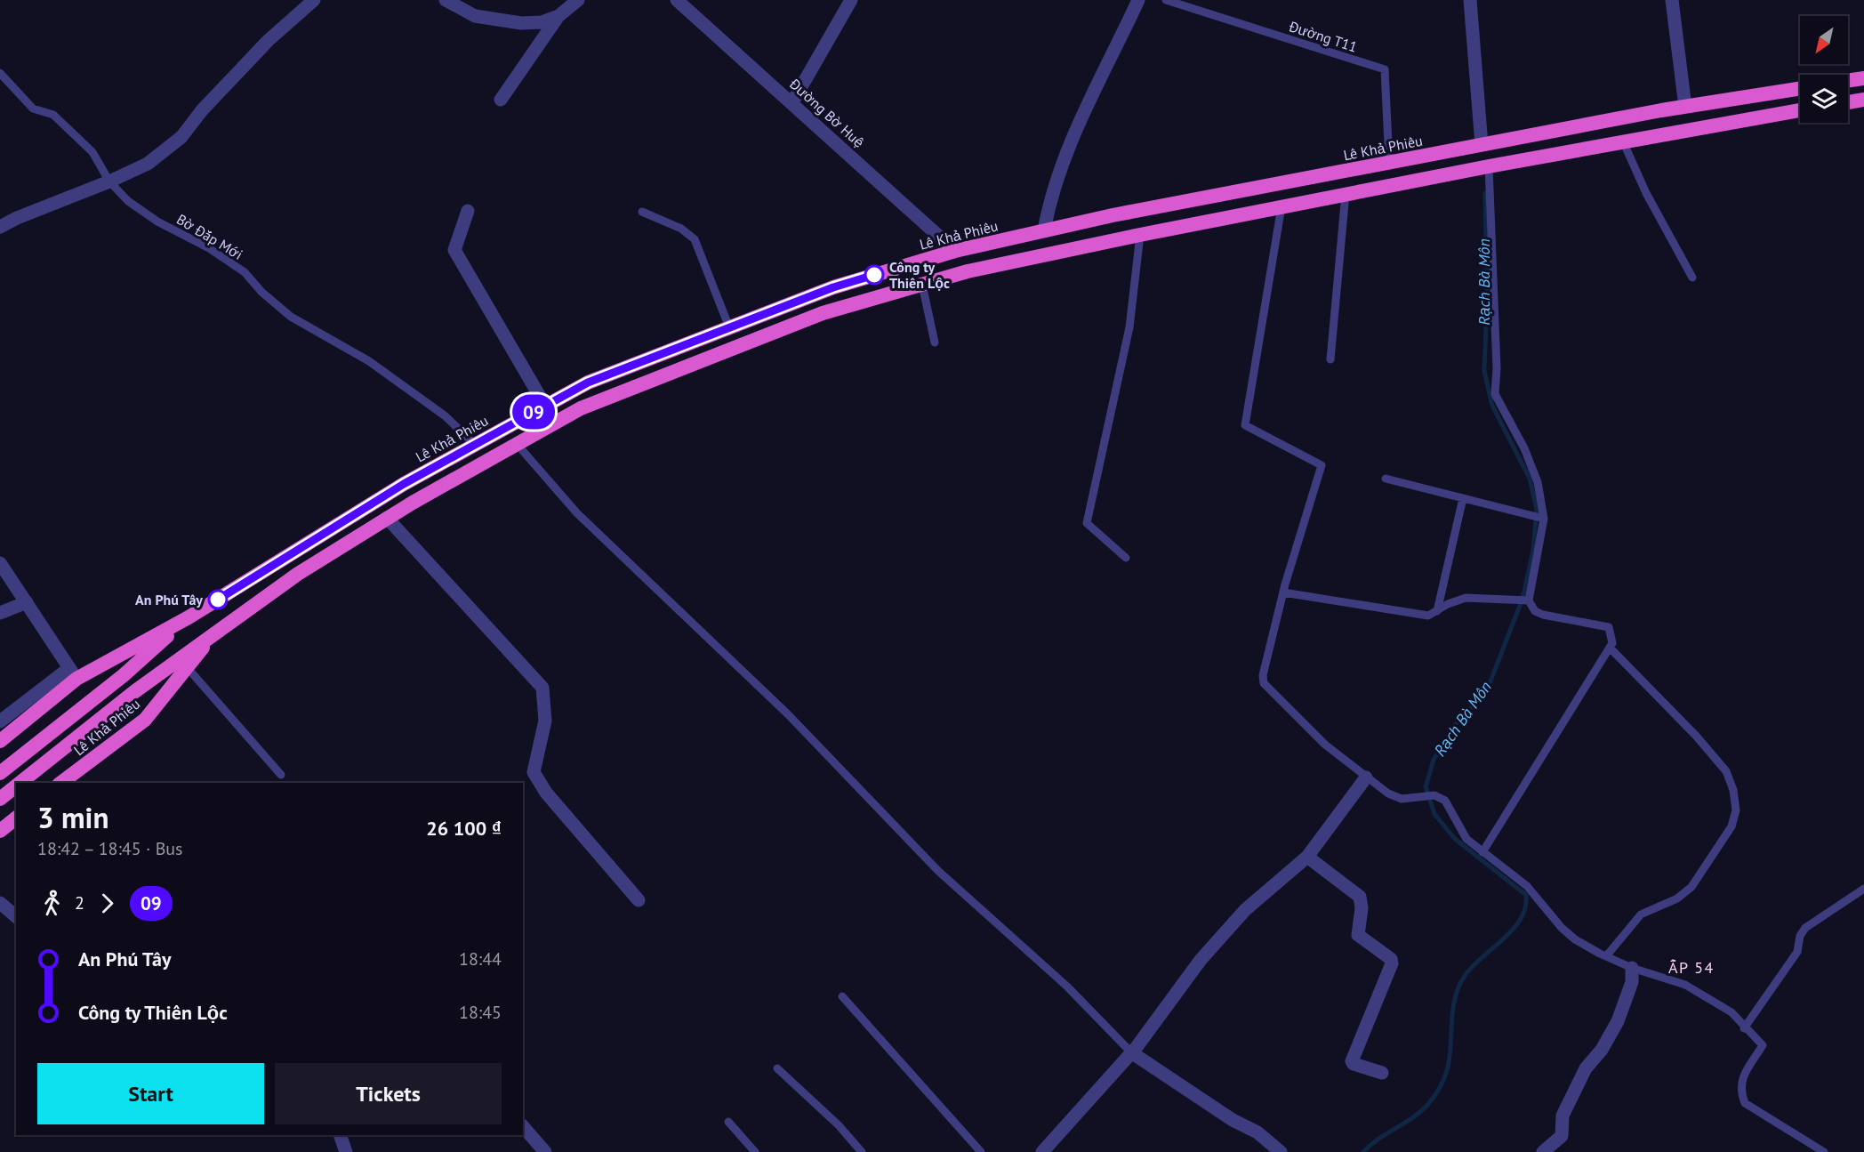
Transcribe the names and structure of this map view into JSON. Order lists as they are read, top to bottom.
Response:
{
  "streets": {
    "highway": ["Lê Khả Phiêu"],
    "street": ["Đường Bờ Huệ"],
    "lane": ["Đường T11", "Bờ Đắp Mới"]
  },
  "crossings": [
    ["Đường T11", "Lê Khả Phiêu"],
    ["Đường Bờ Huệ", "Lê Khả Phiêu"],
    ["Lê Khả Phiêu", "Bờ Đắp Mới"]
  ],
  "districts": ["ẤP 54"],
  "water": ["Rạch Bà Môn"],
  "places": ["Công ty Thiên Lộc", "An Phú Tây"],
  "lines": ["bus line 09"],
  "north": "bottom left",
  "page": {
    "on_map": "09",
    "heading": ["3 min", "18:42 – 18:45 · Bus", "26 100 ₫"],
    "legs": ["2", "09"],
    "list": [
      {
        "name": "An Phú Tây",
        "value": "18:44"
      },
      {
        "name": "Công ty Thiên Lộc",
        "value": "18:45"
      }
    ],
    "buttons": ["Start", "Tickets"]
  }
}
